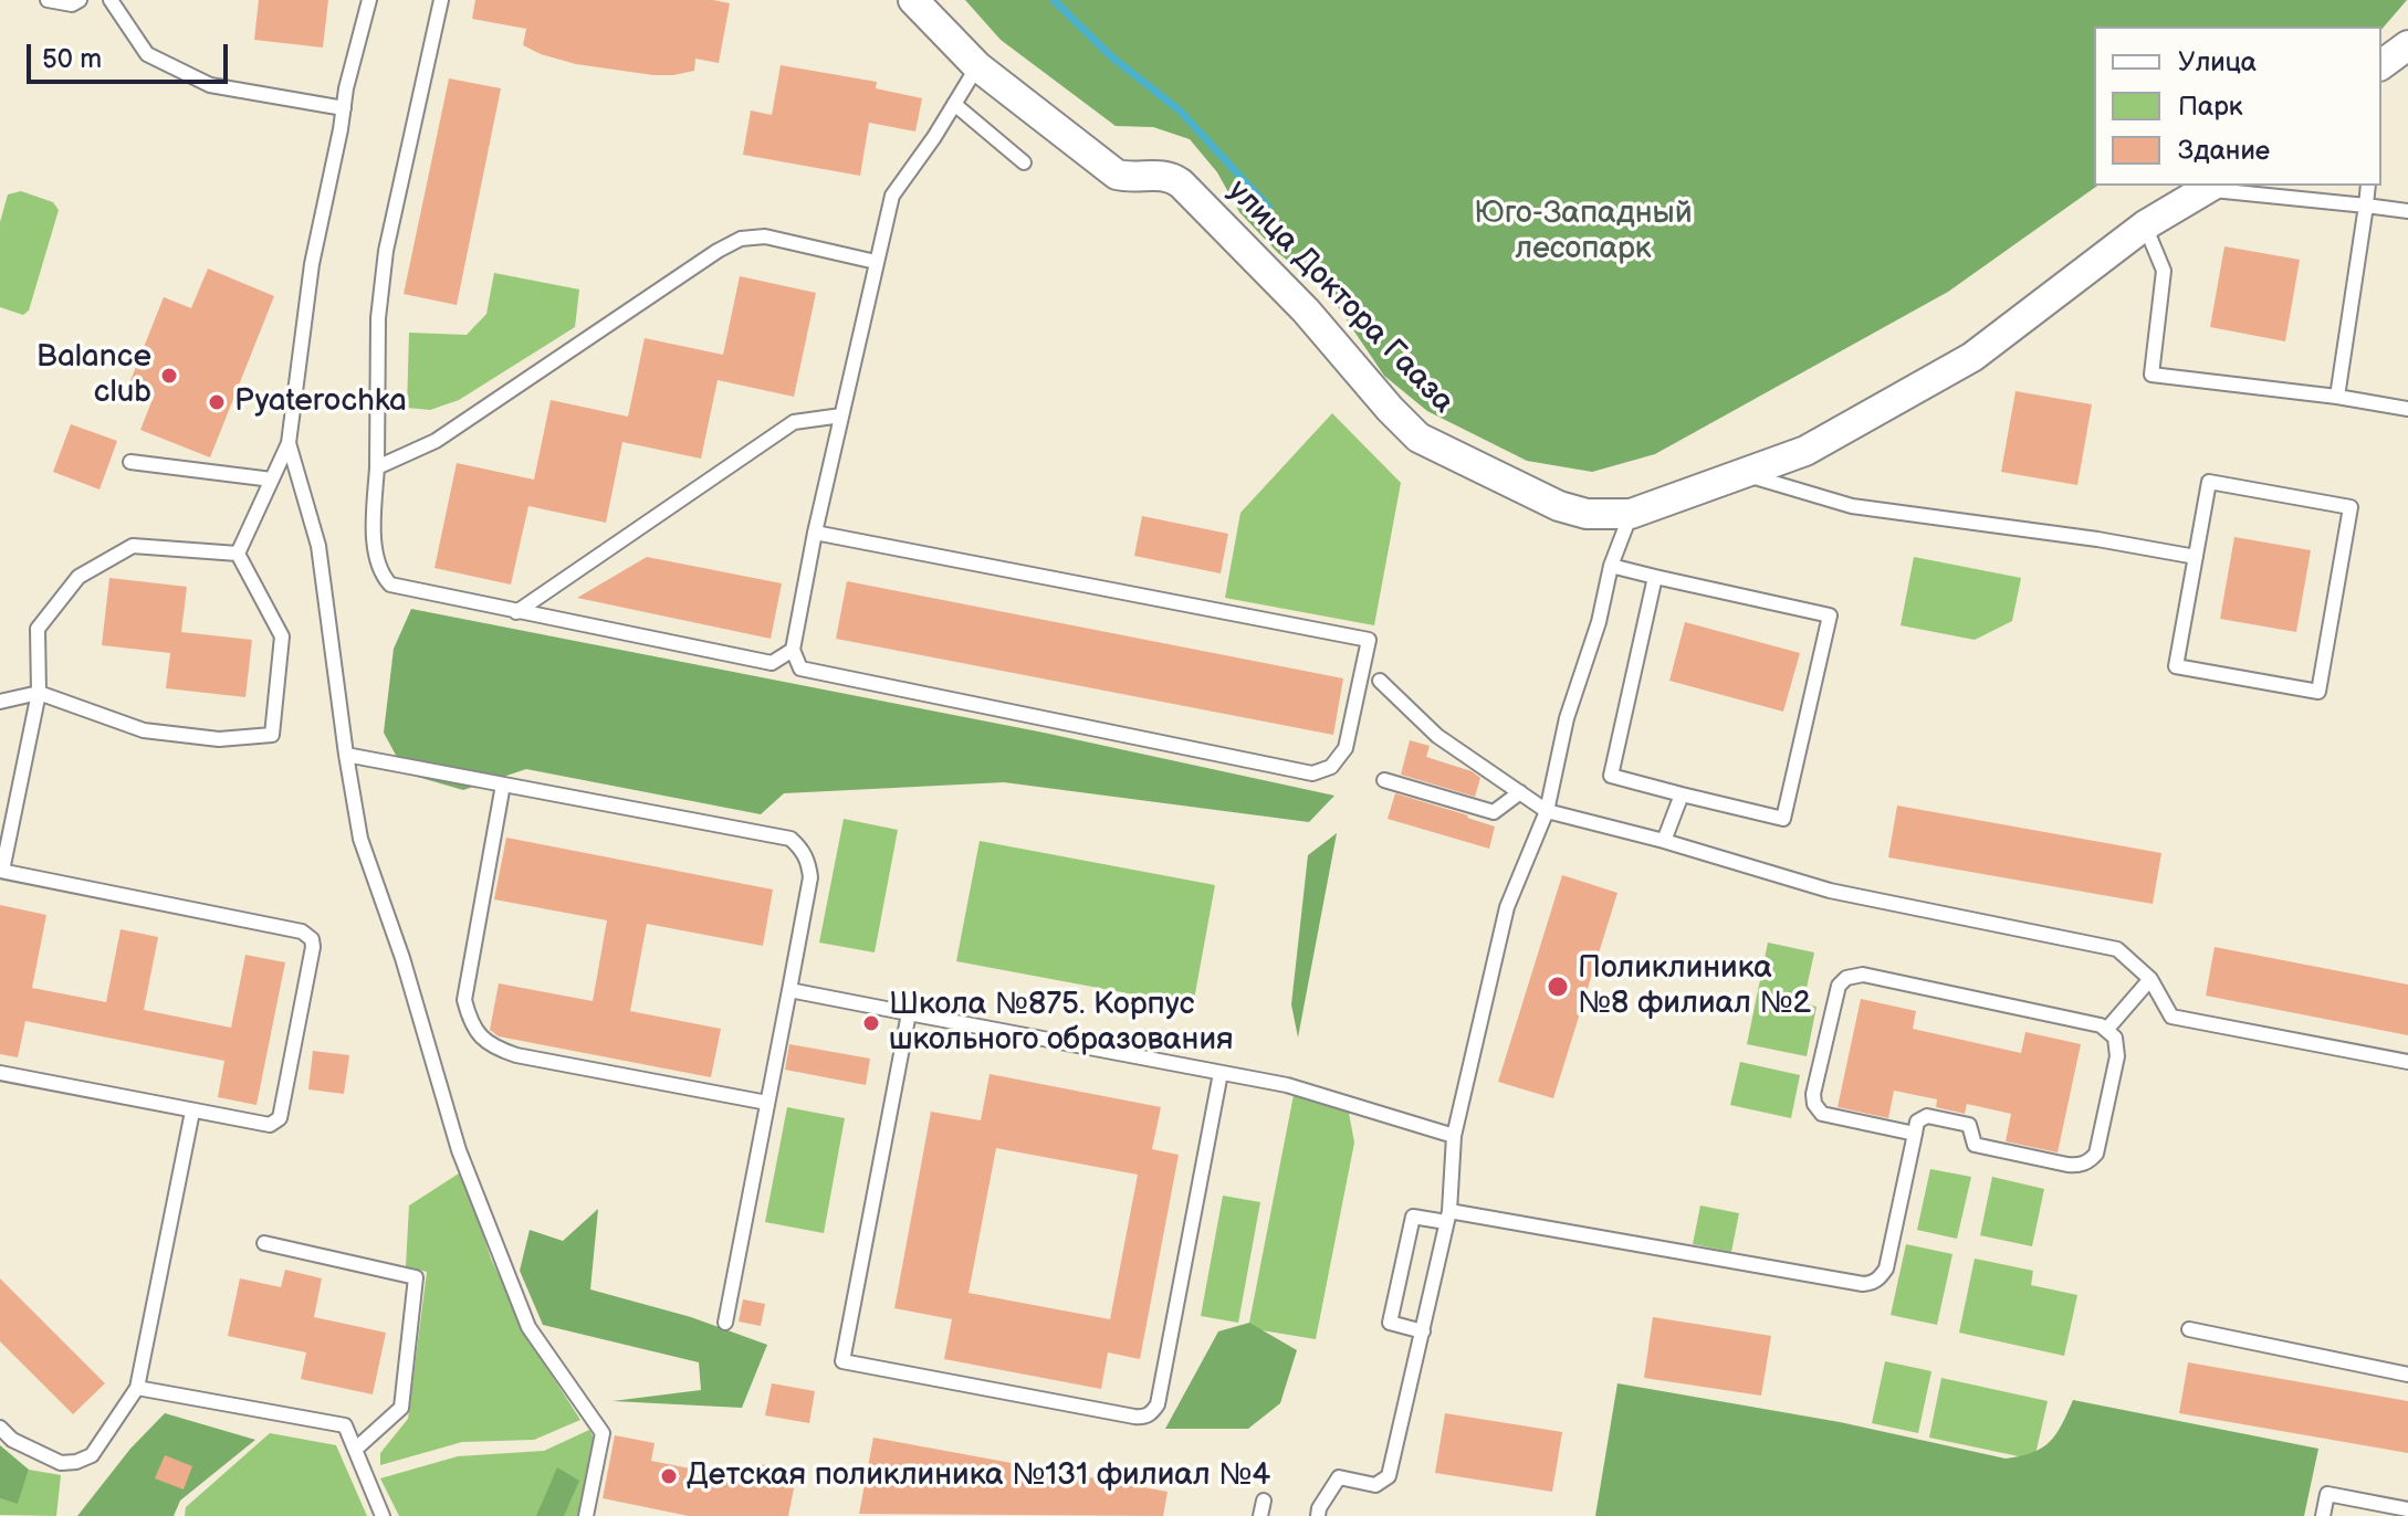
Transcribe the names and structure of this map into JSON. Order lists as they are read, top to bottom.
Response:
{
  "streets": {
    "street": ["улица Доктора Гааза"]
  },
  "parks": ["Юго-Западный лесопарк"],
  "places": [
    "Balance club",
    "Pyaterochka",
    "Поликлиника №8 филиал №2",
    "Школа №875. Корпус школьного образования",
    "Детская поликлиника №131 филиал №4"
  ],
  "legend": ["Улица", "Парк", "Здание"],
  "scale_bar": "50 m"
}
